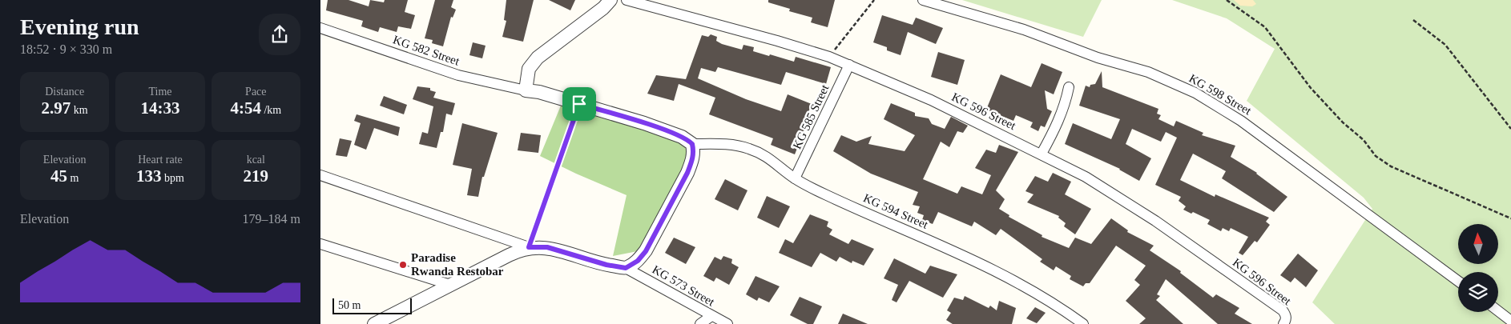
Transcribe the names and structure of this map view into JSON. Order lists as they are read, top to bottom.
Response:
{
  "streets": {
    "street": [
      "KG 582 Street",
      "KG 598 Street",
      "KG 596 Street",
      "KG 585 Street",
      "KG 594 Street",
      "KG 573 Street"
    ]
  },
  "crossings": [
    ["KG 596 Street", "KG 585 Street"],
    ["KG 585 Street", "KG 594 Street"]
  ],
  "places": ["Paradise Rwanda Restobar"],
  "scale_bar": "50 m",
  "north": "top",
  "page": {
    "heading": ["Evening run", "18:52 · 9 × 330 m"],
    "stats": [
      ["Distance", "2.97 km"],
      ["Time", "14:33"],
      ["Pace", "4:54 /km"],
      ["Elevation", "45 m"],
      ["Heart rate", "133 bpm"],
      ["kcal", "219"]
    ],
    "chart": ["Elevation", "179–184 m"],
    "scale": "50 m"
  }
}
